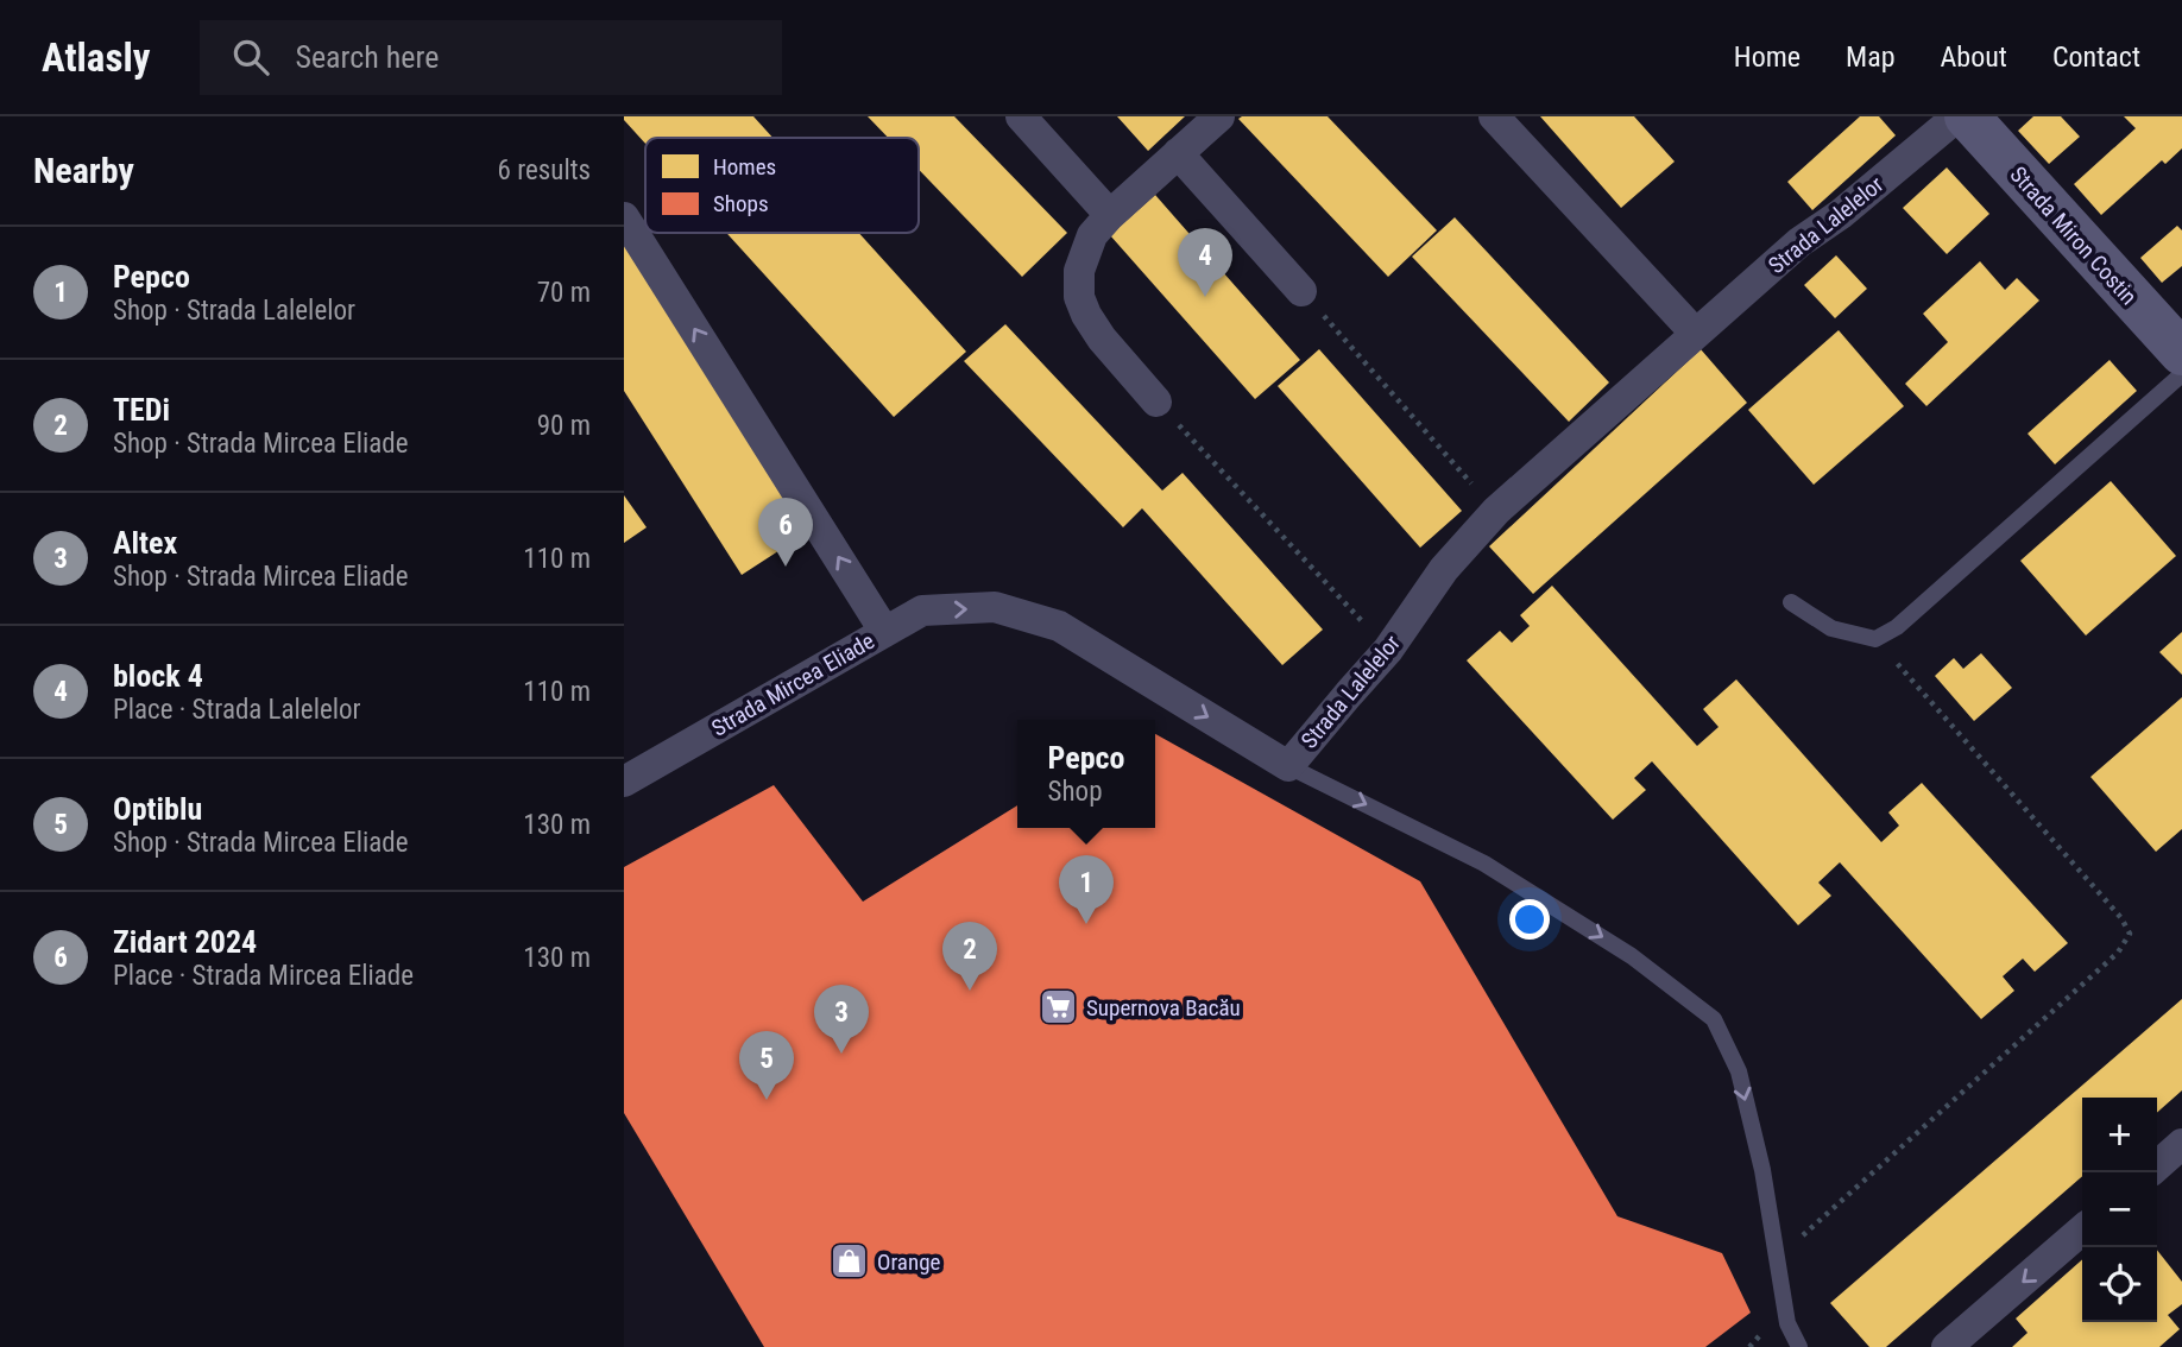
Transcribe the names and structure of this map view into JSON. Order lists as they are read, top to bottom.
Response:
{
  "streets": {
    "street": ["Strada Lalelelor", "Strada Miron Costin", "Strada Mircea Eliade"]
  },
  "crossings": [
    ["Strada Lalelelor", "Strada Mircea Eliade"]
  ],
  "one_way": ["Strada Mircea Eliade"],
  "places": {
    "supermarket": ["Supernova Bacău"],
    "shop": ["Orange"]
  },
  "legend": ["Homes", "Shops"],
  "page": {
    "header": "Atlasly",
    "search": "Search here",
    "nav": [
      "Home",
      "Map",
      "About",
      "Contact"
    ],
    "heading": ["Nearby", "6 results"],
    "list": [
      {
        "mark": "1",
        "name": "Pepco",
        "note": "Shop · Strada Lalelelor",
        "value": "70 m"
      },
      {
        "mark": "2",
        "name": "TEDi",
        "note": "Shop · Strada Mircea Eliade",
        "value": "90 m"
      },
      {
        "mark": "3",
        "name": "Altex",
        "note": "Shop · Strada Mircea Eliade",
        "value": "110 m"
      },
      {
        "mark": "4",
        "name": "block 4",
        "note": "Place · Strada Lalelelor",
        "value": "110 m"
      },
      {
        "mark": "5",
        "name": "Optiblu",
        "note": "Shop · Strada Mircea Eliade",
        "value": "130 m"
      },
      {
        "mark": "6",
        "name": "Zidart 2024",
        "note": "Place · Strada Mircea Eliade",
        "value": "130 m"
      }
    ],
    "pins": [
      "4",
      "6",
      "1",
      "2",
      "3",
      "5"
    ],
    "popup": ["Pepco", "Shop"],
    "map_buttons": ["+", "−"]
  }
}
